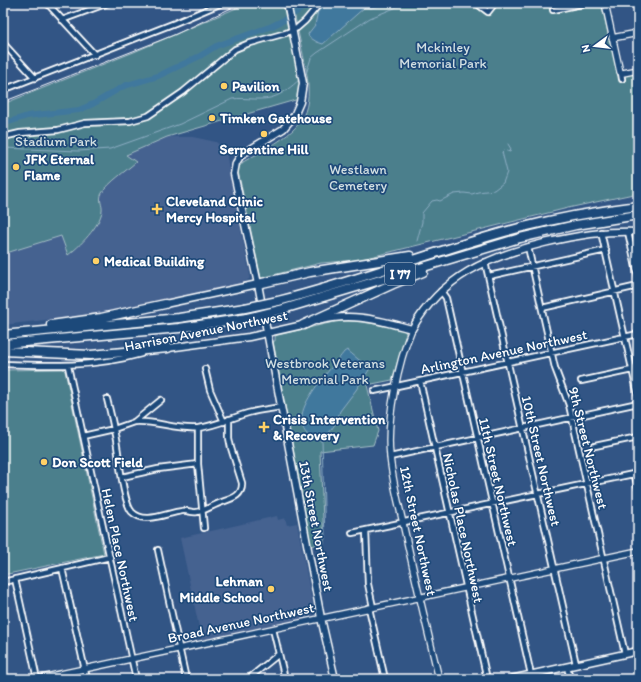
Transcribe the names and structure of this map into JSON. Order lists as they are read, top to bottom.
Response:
{
  "streets": {
    "highway": ["I 77"],
    "main road": ["Harrison Avenue Northwest", "13th Street Northwest"],
    "street": [
      "Arlington Avenue Northwest",
      "9th Street Northwest",
      "10th Street Northwest",
      "11th Street Northwest",
      "Nicholas Place Northwest",
      "12th Street Northwest",
      "Helen Place Northwest",
      "Broad Avenue Northwest"
    ]
  },
  "crossings": [
    ["Harrison Avenue Northwest", "13th Street Northwest"],
    ["Harrison Avenue Northwest", "12th Street Northwest"],
    ["Harrison Avenue Northwest", "Helen Place Northwest"],
    ["Arlington Avenue Northwest", "9th Street Northwest"],
    ["Arlington Avenue Northwest", "10th Street Northwest"],
    ["Arlington Avenue Northwest", "11th Street Northwest"],
    ["Arlington Avenue Northwest", "Nicholas Place Northwest"],
    ["Arlington Avenue Northwest", "12th Street Northwest"],
    ["9th Street Northwest", "Broad Avenue Northwest"],
    ["10th Street Northwest", "Broad Avenue Northwest"],
    ["11th Street Northwest", "Broad Avenue Northwest"],
    ["13th Street Northwest", "Broad Avenue Northwest"],
    ["Nicholas Place Northwest", "Broad Avenue Northwest"],
    ["12th Street Northwest", "Broad Avenue Northwest"],
    ["Helen Place Northwest", "Broad Avenue Northwest"]
  ],
  "parks": [
    "Mckinley Memorial Park",
    "Stadium Park",
    "Westlawn Cemetery",
    "Westbrook Veterans Memorial Park"
  ],
  "places": {
    "other": [
      "Pavilion",
      "Timken Gatehouse",
      "Serpentine Hill",
      "JFK Eternal Flame",
      "Medical Building",
      "Don Scott Field",
      "Lehman Middle School"
    ],
    "health": ["Cleveland Clinic Mercy Hospital", "Crisis Intervention & Recovery"]
  },
  "north": "left"
}
